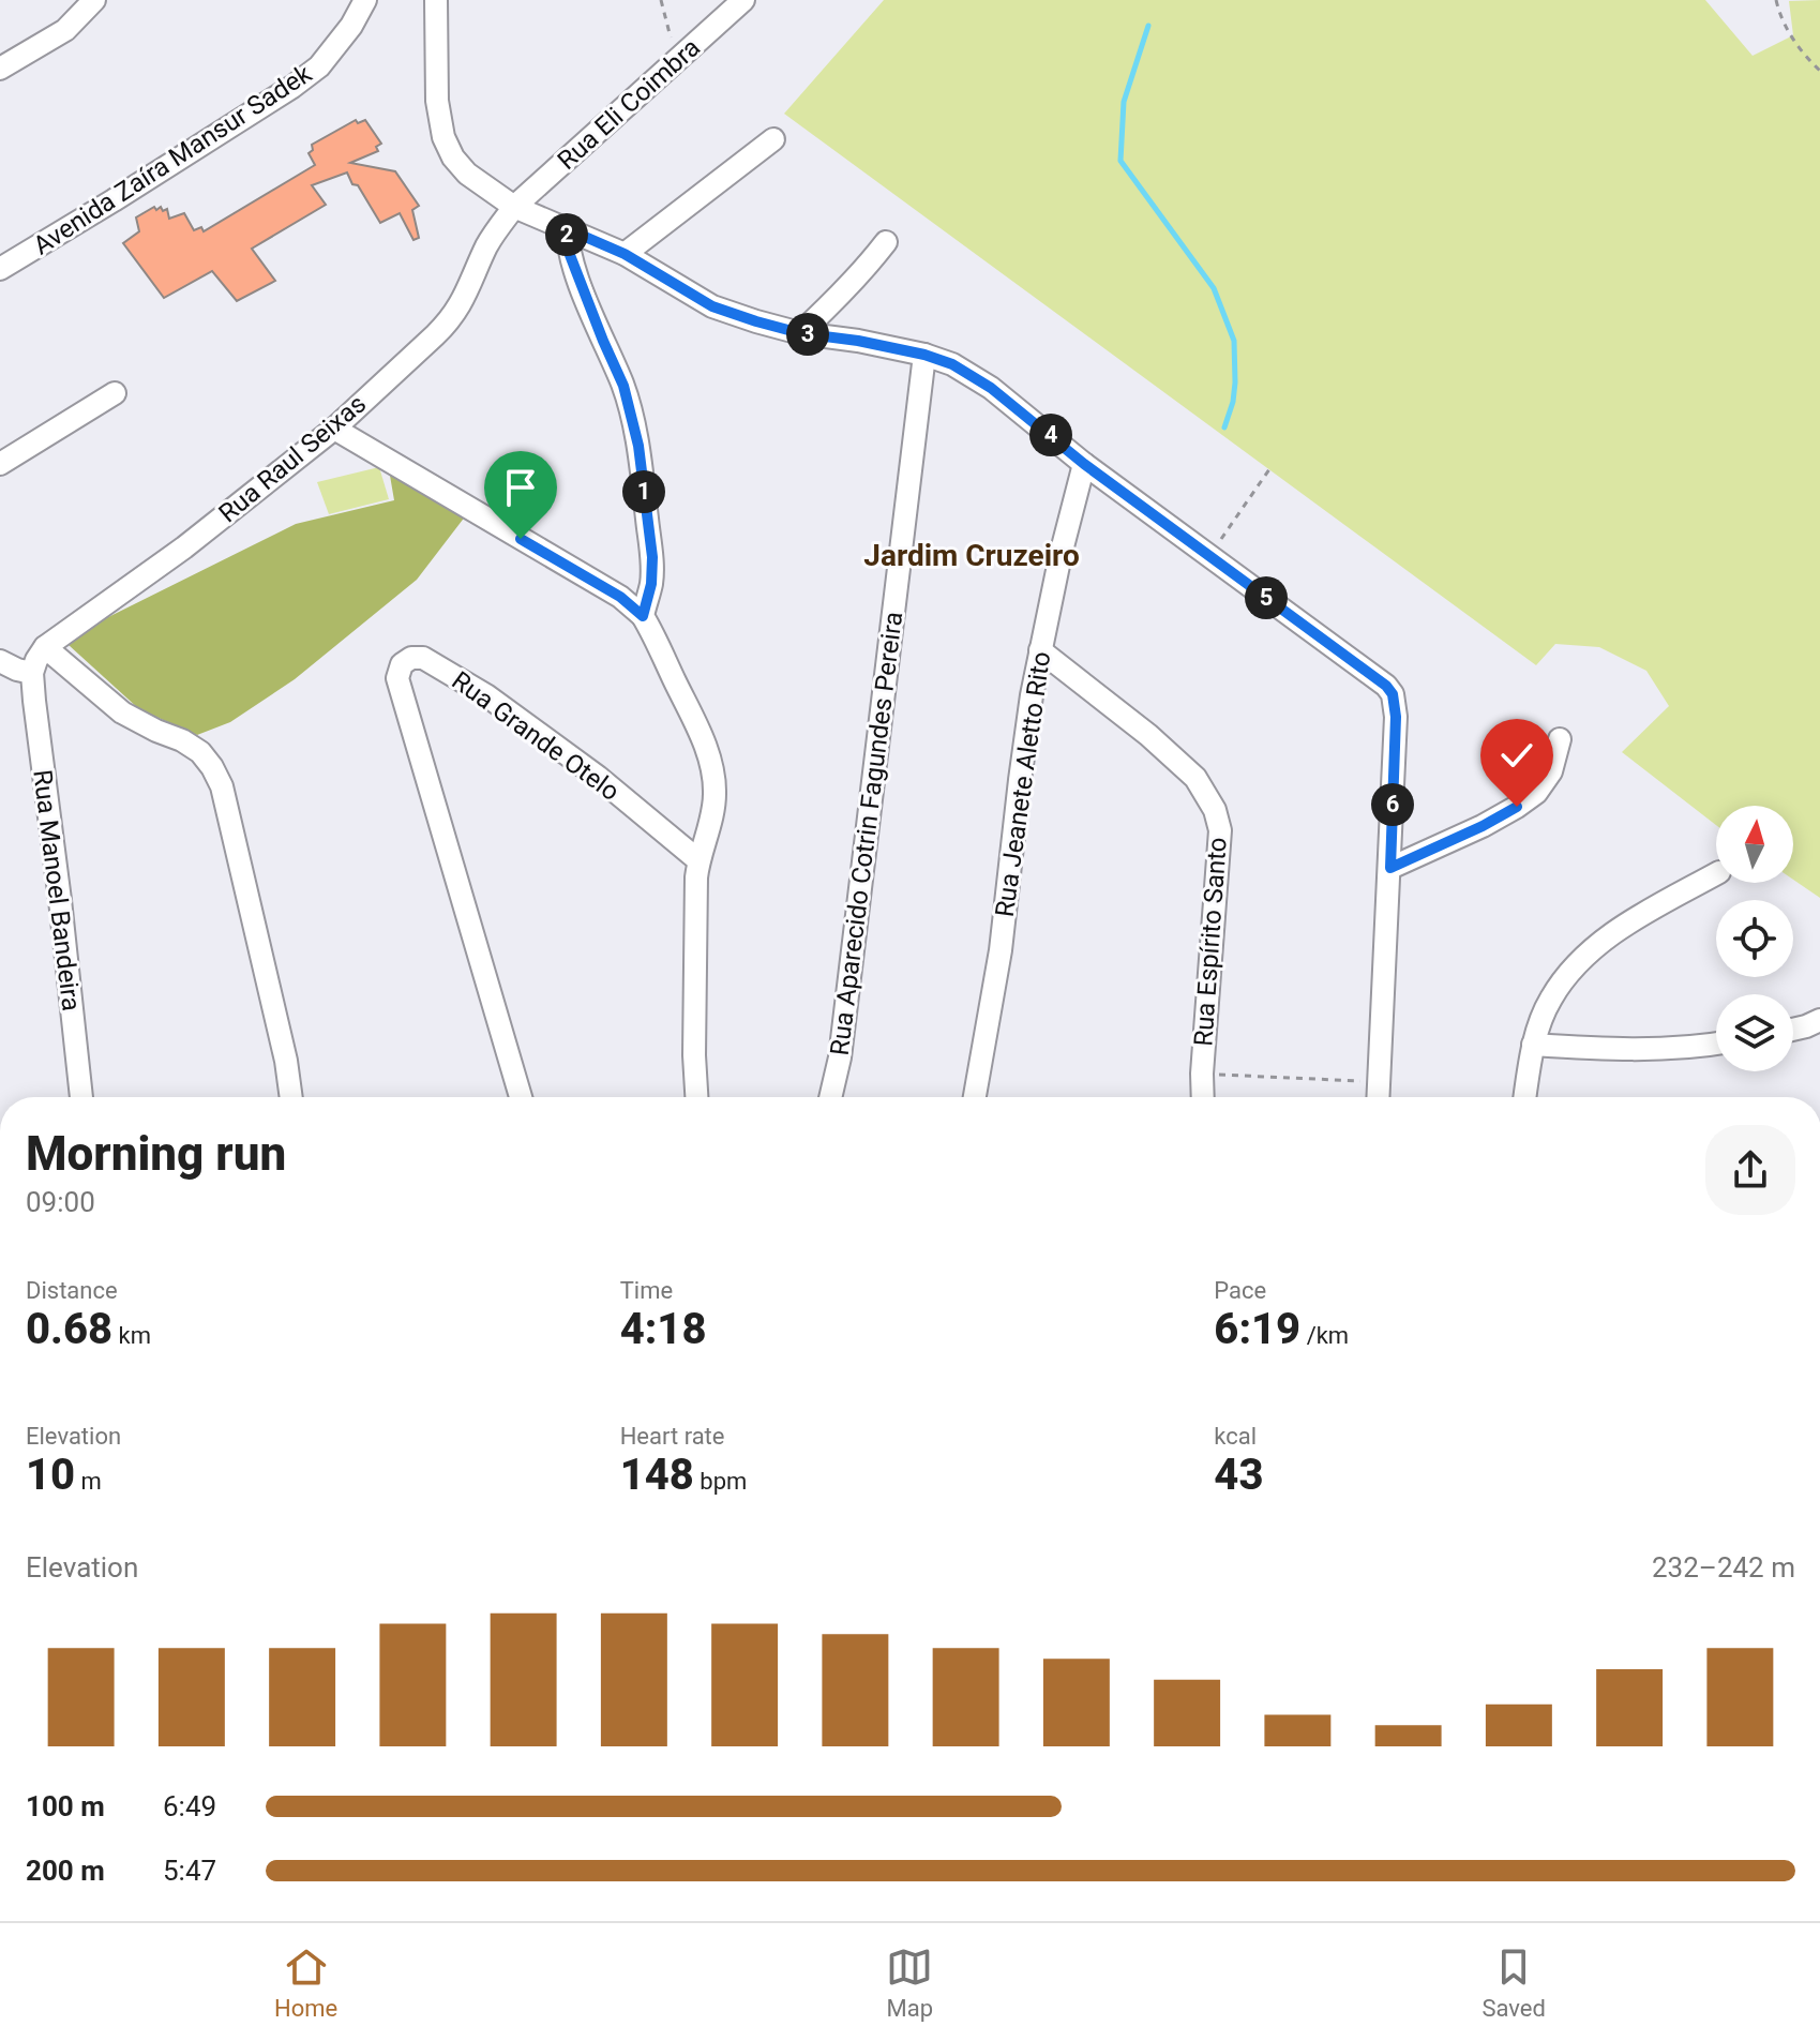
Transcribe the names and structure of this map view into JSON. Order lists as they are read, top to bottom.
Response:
{
  "streets": {
    "street": [
      "Rua Eli Coimbra",
      "Avenida Zaíra Mansur Sadek",
      "Rua Raul Seixas",
      "Rua Grande Otelo",
      "Rua Jeanete Aletto Rito",
      "Rua Aparecido Cotrin Fagundes Pereira",
      "Rua Manoel Bandeira",
      "Rua Espírito Santo"
    ]
  },
  "crossings": [
    ["Rua Eli Coimbra", "Rua Raul Seixas"],
    ["Rua Raul Seixas", "Rua Manoel Bandeira"],
    ["Rua Jeanete Aletto Rito", "Rua Espírito Santo"]
  ],
  "districts": ["Jardim Cruzeiro"],
  "north": "top",
  "page": {
    "pins": [
      "2",
      "3",
      "4",
      "1",
      "5",
      "6"
    ],
    "heading": ["Morning run", "09:00"],
    "stats": [
      ["Distance", "0.68 km"],
      ["Time", "4:18"],
      ["Pace", "6:19 /km"],
      ["Elevation", "10 m"],
      ["Heart rate", "148 bpm"],
      ["kcal", "43"]
    ],
    "chart": ["Elevation", "232–242 m"],
    "list": [
      {
        "name": "100 m",
        "note": "6:49"
      },
      {
        "name": "200 m",
        "note": "5:47"
      }
    ],
    "tabs": ["Home", "Map", "Saved"]
  }
}
